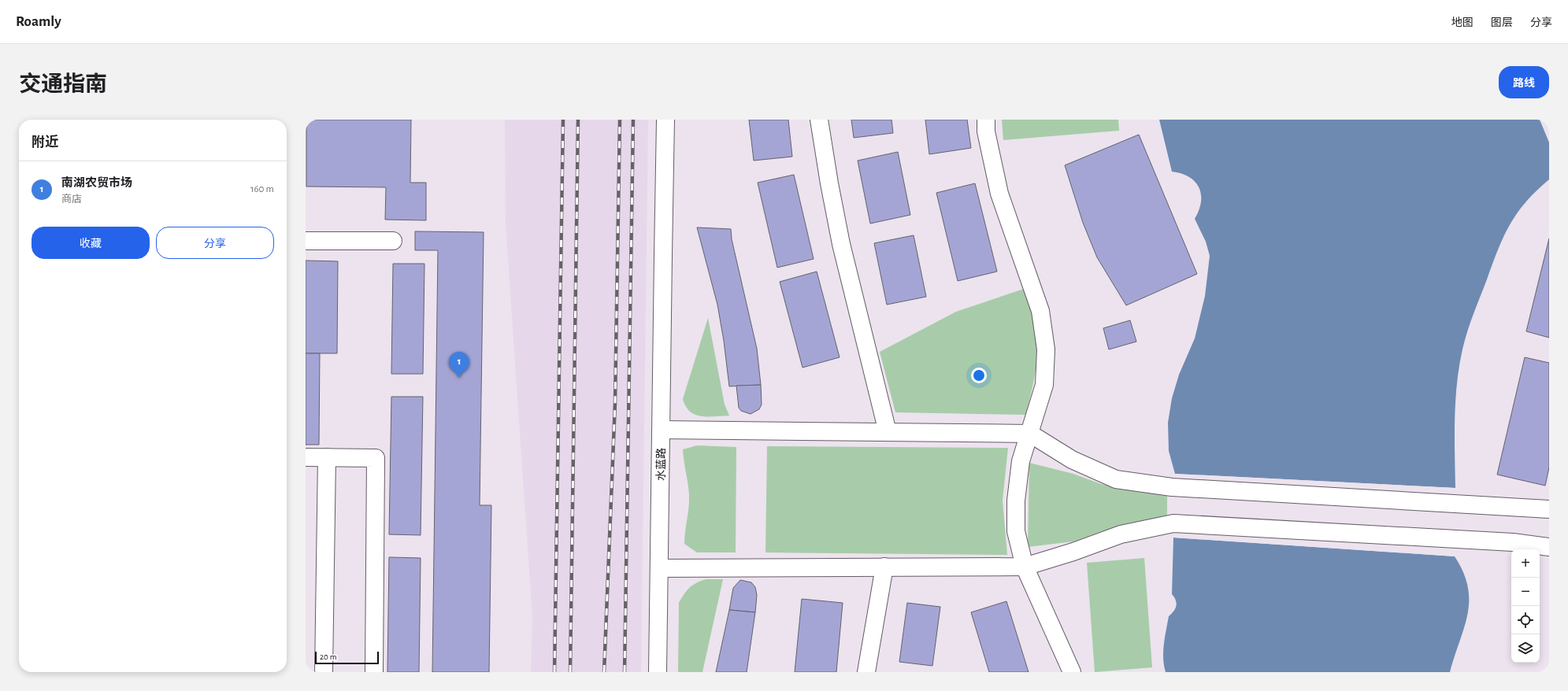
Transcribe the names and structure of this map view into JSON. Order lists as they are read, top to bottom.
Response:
{
  "streets": {
    "street": ["水蓝路"]
  },
  "scale_bar": "20 m",
  "page": {
    "header": "Roamly",
    "nav": ["地图", "图层", "分享"],
    "title": "交通指南",
    "buttons": [
      "路线",
      ["收藏", "分享"]
    ],
    "heading": "附近",
    "list": [
      {
        "mark": "1",
        "name": "南湖农贸市场",
        "note": "商店",
        "value": "160 m"
      }
    ],
    "pins": "1",
    "map_buttons": ["+", "−"],
    "scale": "20 m"
  }
}
